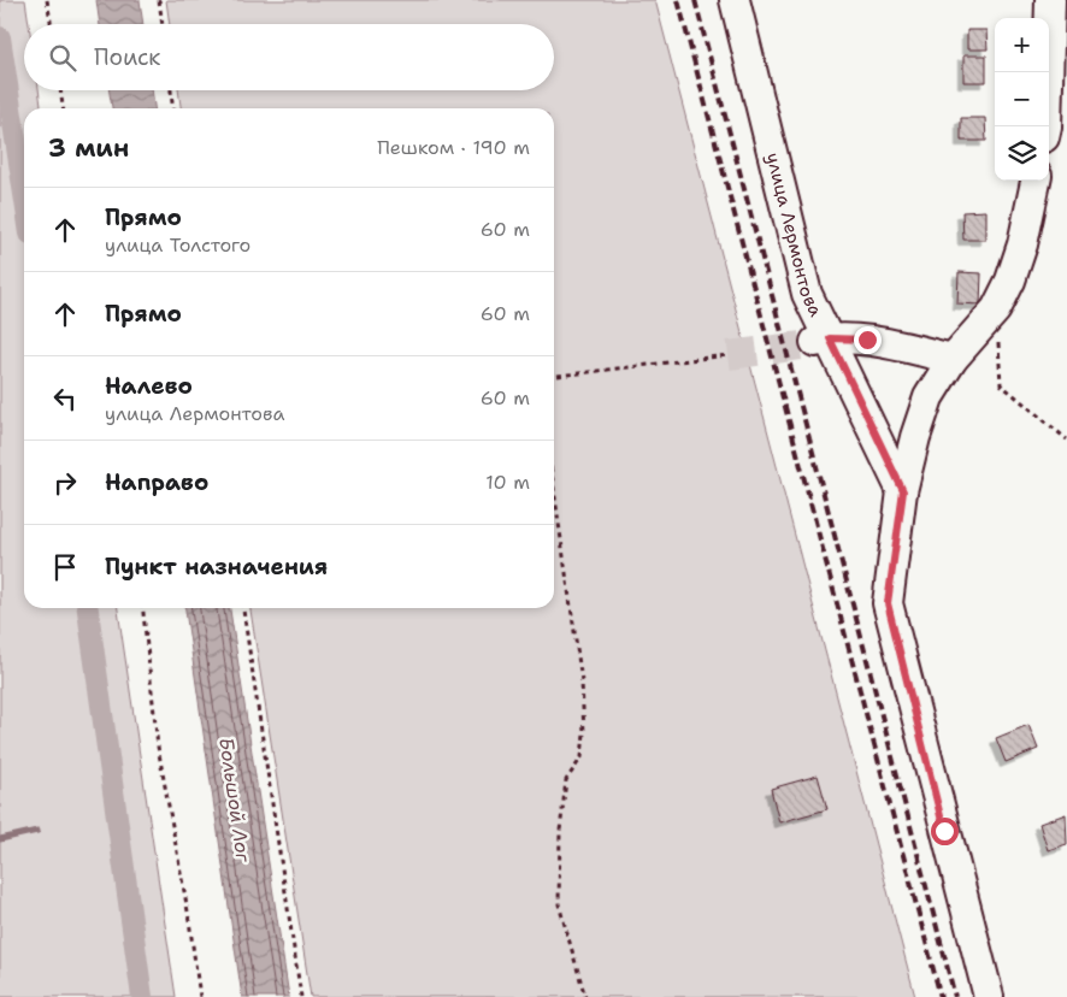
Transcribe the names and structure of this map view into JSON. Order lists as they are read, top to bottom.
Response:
{
  "streets": {
    "street": ["улица Лермонтова"]
  },
  "water": ["Большой Лог"],
  "page": {
    "map_buttons": ["+", "−"],
    "search": "Поиск",
    "heading": ["3 мин", "Пешком · 190 m"],
    "list": [
      ["Прямо", "улица Толстого", "60 m"],
      ["Прямо", "60 m"],
      ["Налево", "улица Лермонтова", "60 m"],
      ["Направо", "10 m"],
      "Пункт назначения"
    ]
  }
}
